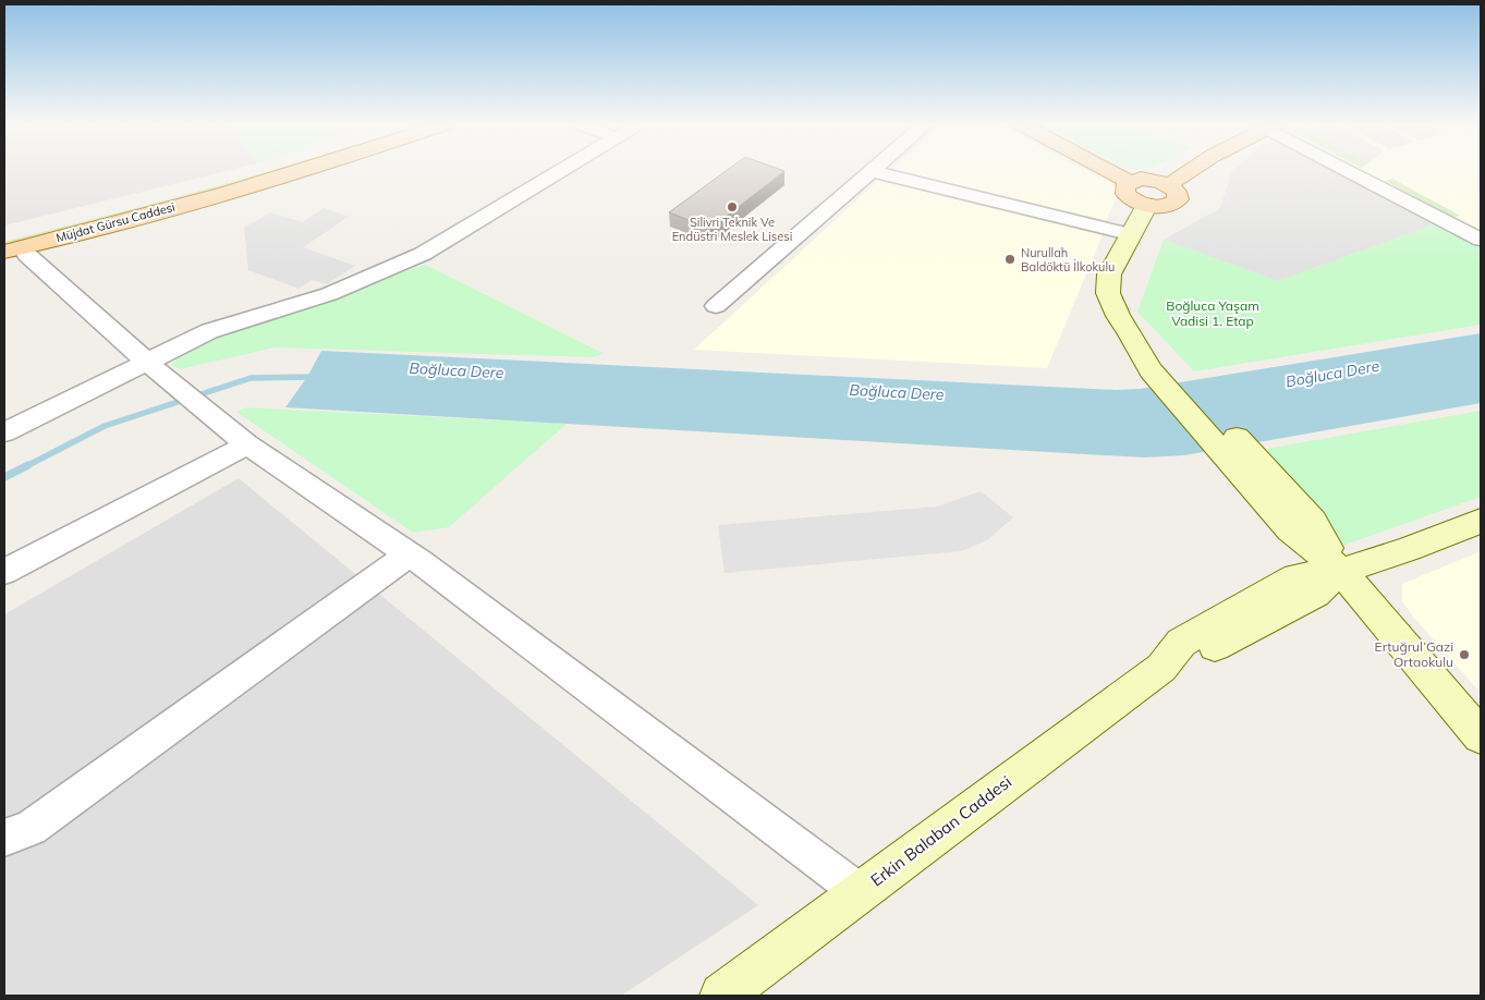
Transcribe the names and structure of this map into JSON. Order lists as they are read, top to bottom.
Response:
{
  "streets": {
    "main road": ["Müjdat Gürsu Caddesi"],
    "street": ["Erkin Balaban Caddesi"]
  },
  "water": ["Boğluca Dere"],
  "parks": ["Boğluca Yaşam Vadisi 1. Etap"],
  "places": ["Silivri Teknik Ve Endüstri Meslek Lisesi", "Nurullah Baldöktü İlkokulu", "Ertuğrul Gazi Ortaokulu"]
}
